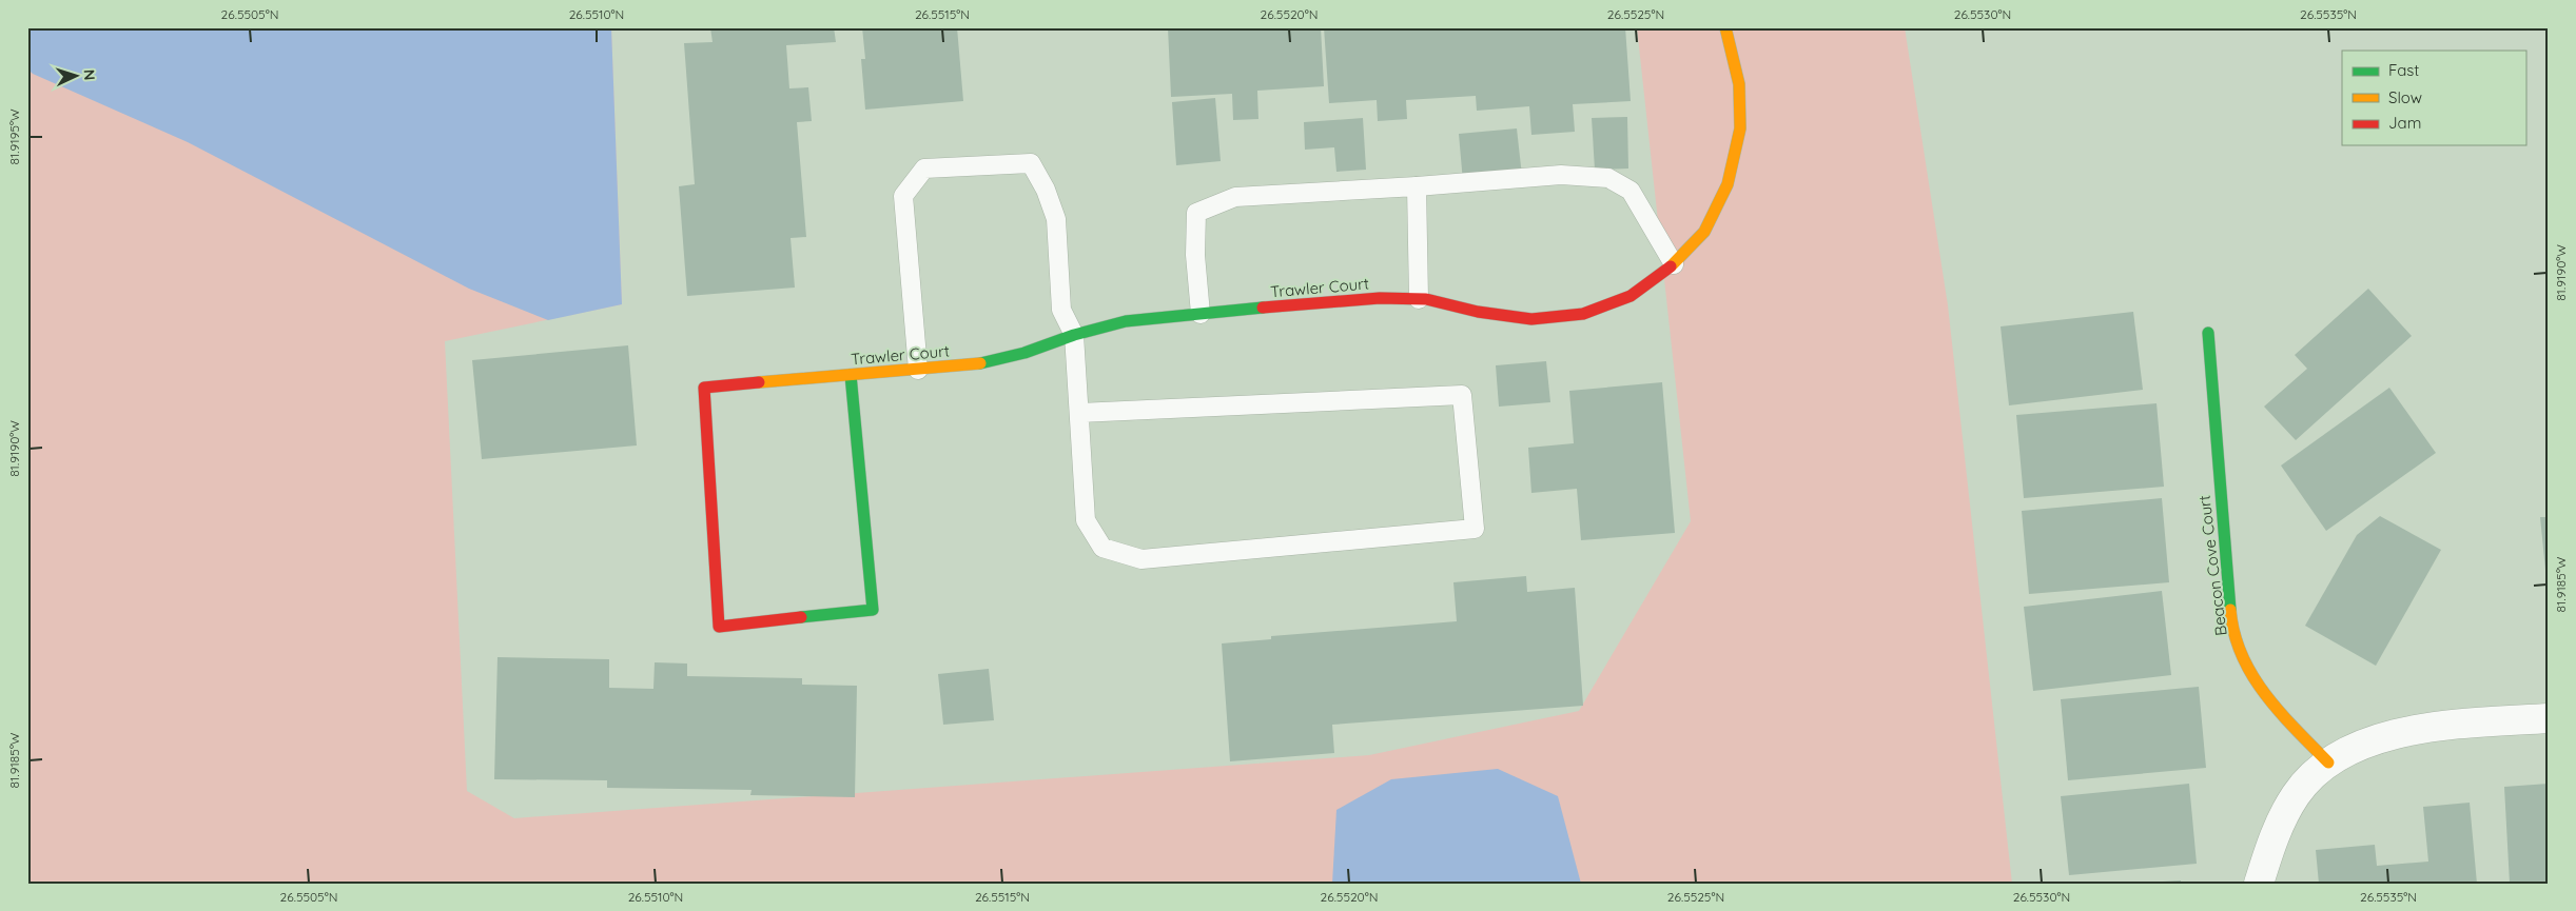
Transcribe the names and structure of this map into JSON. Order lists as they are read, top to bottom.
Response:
{
  "streets": {
    "street": ["Trawler Court", "Beacon Cove Court"]
  },
  "legend": ["Fast", "Slow", "Jam"],
  "north": "right",
  "coordinates": [
    "26.5505°N",
    "26.5510°N",
    "26.5515°N",
    "26.5520°N",
    "26.5525°N",
    "26.5530°N",
    "26.5535°N",
    "81.9195°W",
    "81.9190°W",
    "81.9185°W"
  ]
}
